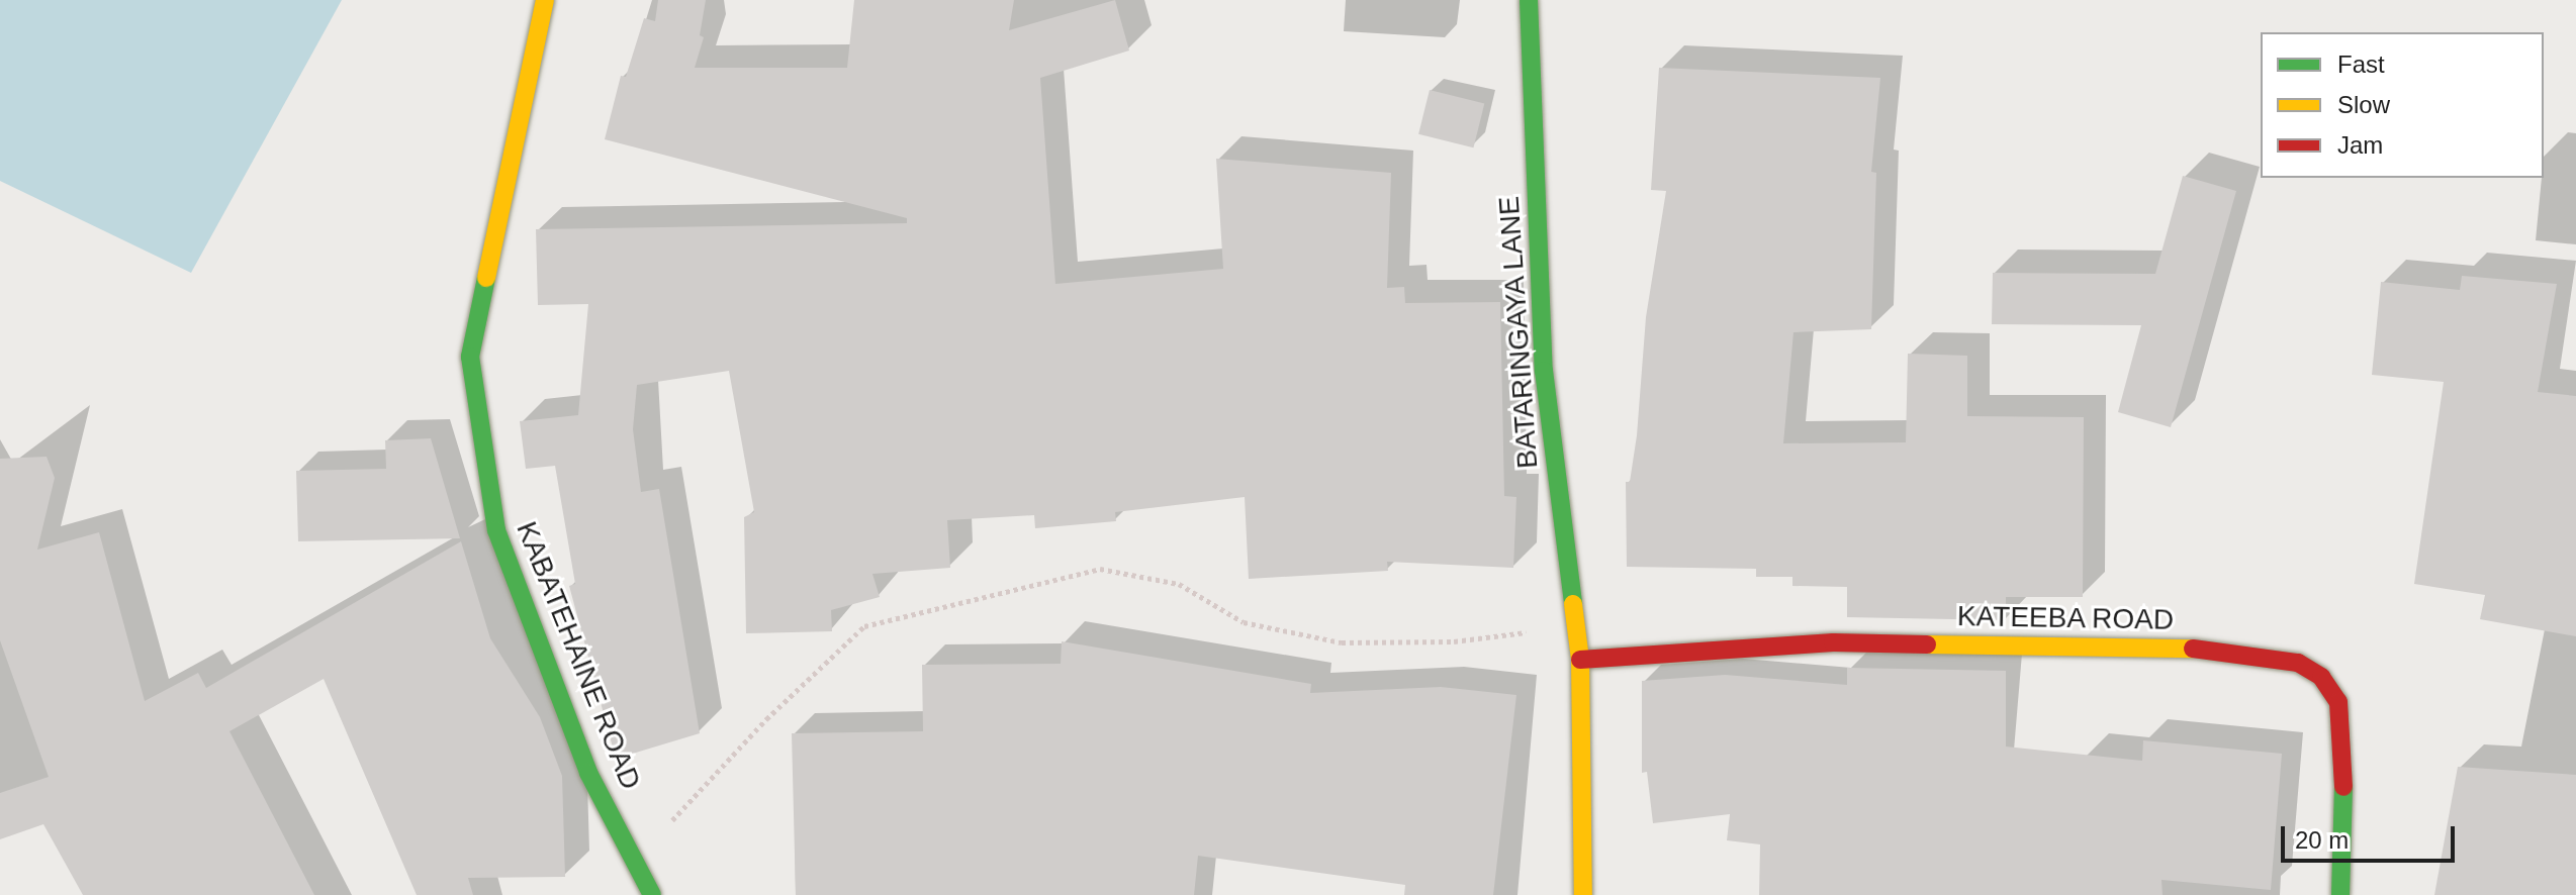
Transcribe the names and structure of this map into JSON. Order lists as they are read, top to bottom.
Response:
{
  "streets": {
    "street": ["BATARINGAYA LANE", "KATEEBA ROAD", "KABATEHAINE ROAD"]
  },
  "crossings": [
    ["BATARINGAYA LANE", "KATEEBA ROAD"]
  ],
  "legend": ["Fast", "Slow", "Jam"],
  "scale_bar": "20 m"
}
